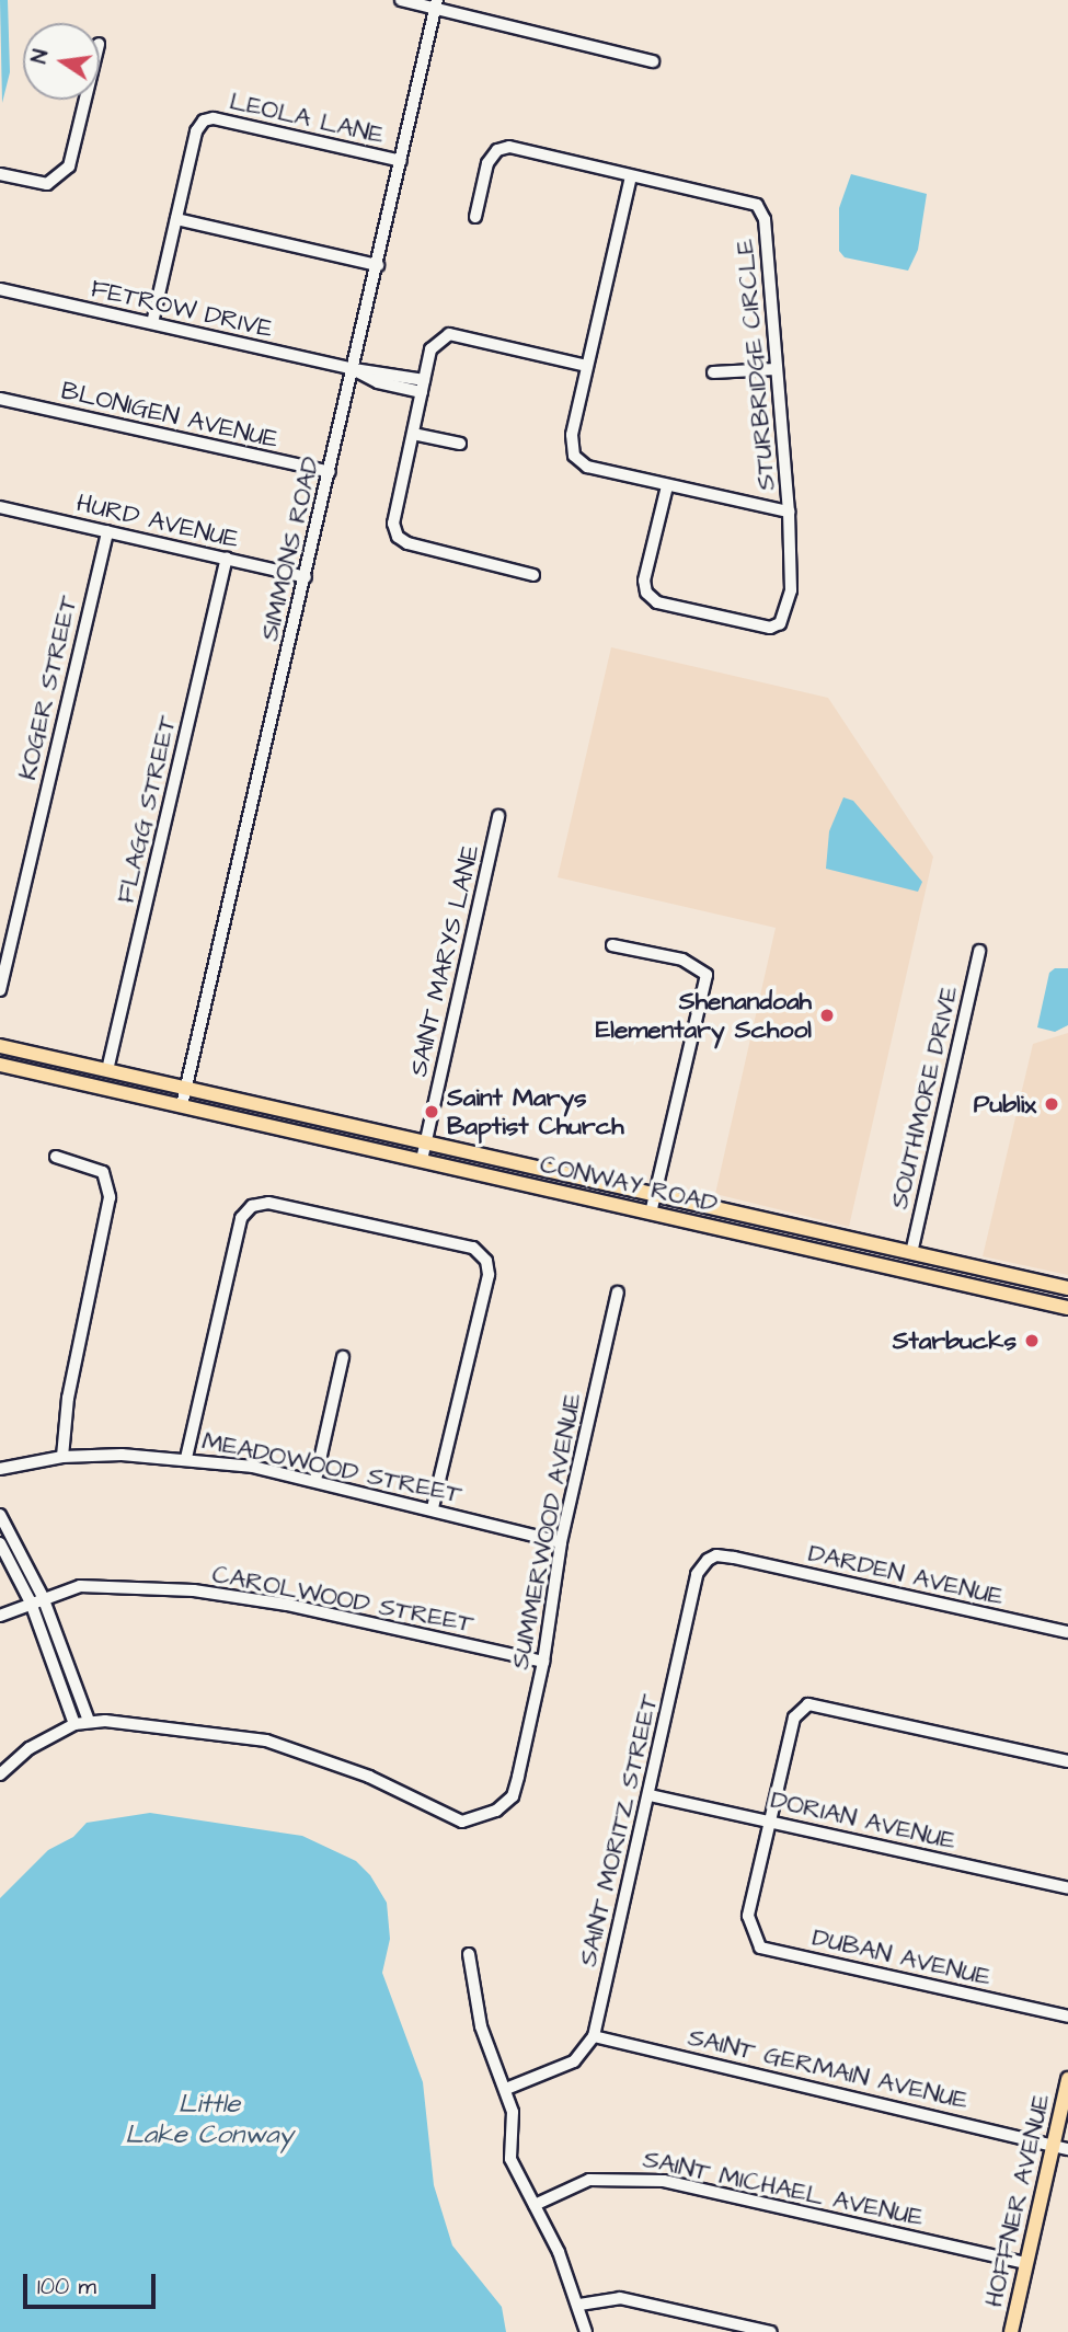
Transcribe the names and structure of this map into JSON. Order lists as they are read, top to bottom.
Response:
{
  "streets": {
    "main road": ["CONWAY ROAD", "HOFFNER AVENUE"],
    "street": [
      "LEOLA LANE",
      "FETROW DRIVE",
      "STURBRIDGE CIRCLE",
      "BLONIGEN AVENUE",
      "HURD AVENUE",
      "SIMMONS ROAD",
      "KOGER STREET",
      "FLAGG STREET",
      "SAINT MARYS LANE",
      "SOUTHMORE DRIVE",
      "MEADOWOOD STREET",
      "SUMMERWOOD AVENUE",
      "DARDEN AVENUE",
      "CAROLWOOD STREET",
      "DORIAN AVENUE",
      "SAINT MORITZ STREET",
      "DUBAN AVENUE",
      "SAINT GERMAIN AVENUE",
      "SAINT MICHAEL AVENUE"
    ]
  },
  "crossings": [
    ["LEOLA LANE", "SIMMONS ROAD"],
    ["FETROW DRIVE", "SIMMONS ROAD"],
    ["BLONIGEN AVENUE", "SIMMONS ROAD"],
    ["HURD AVENUE", "SIMMONS ROAD"],
    ["HURD AVENUE", "KOGER STREET"],
    ["HURD AVENUE", "FLAGG STREET"],
    ["SIMMONS ROAD", "CONWAY ROAD"],
    ["FLAGG STREET", "CONWAY ROAD"],
    ["SAINT MARYS LANE", "CONWAY ROAD"],
    ["SOUTHMORE DRIVE", "CONWAY ROAD"],
    ["MEADOWOOD STREET", "SUMMERWOOD AVENUE"],
    ["SUMMERWOOD AVENUE", "CAROLWOOD STREET"],
    ["DARDEN AVENUE", "SAINT MORITZ STREET"],
    ["DORIAN AVENUE", "SAINT MORITZ STREET"],
    ["DORIAN AVENUE", "DUBAN AVENUE"],
    ["SAINT MORITZ STREET", "SAINT GERMAIN AVENUE"],
    ["SAINT GERMAIN AVENUE", "HOFFNER AVENUE"],
    ["SAINT MICHAEL AVENUE", "HOFFNER AVENUE"]
  ],
  "water": ["Little Lake Conway"],
  "places": [
    "Shenandoah Elementary School",
    "Publix",
    "Saint Marys Baptist Church",
    "Starbucks"
  ],
  "scale_bar": "100 m",
  "north": "left"
}
